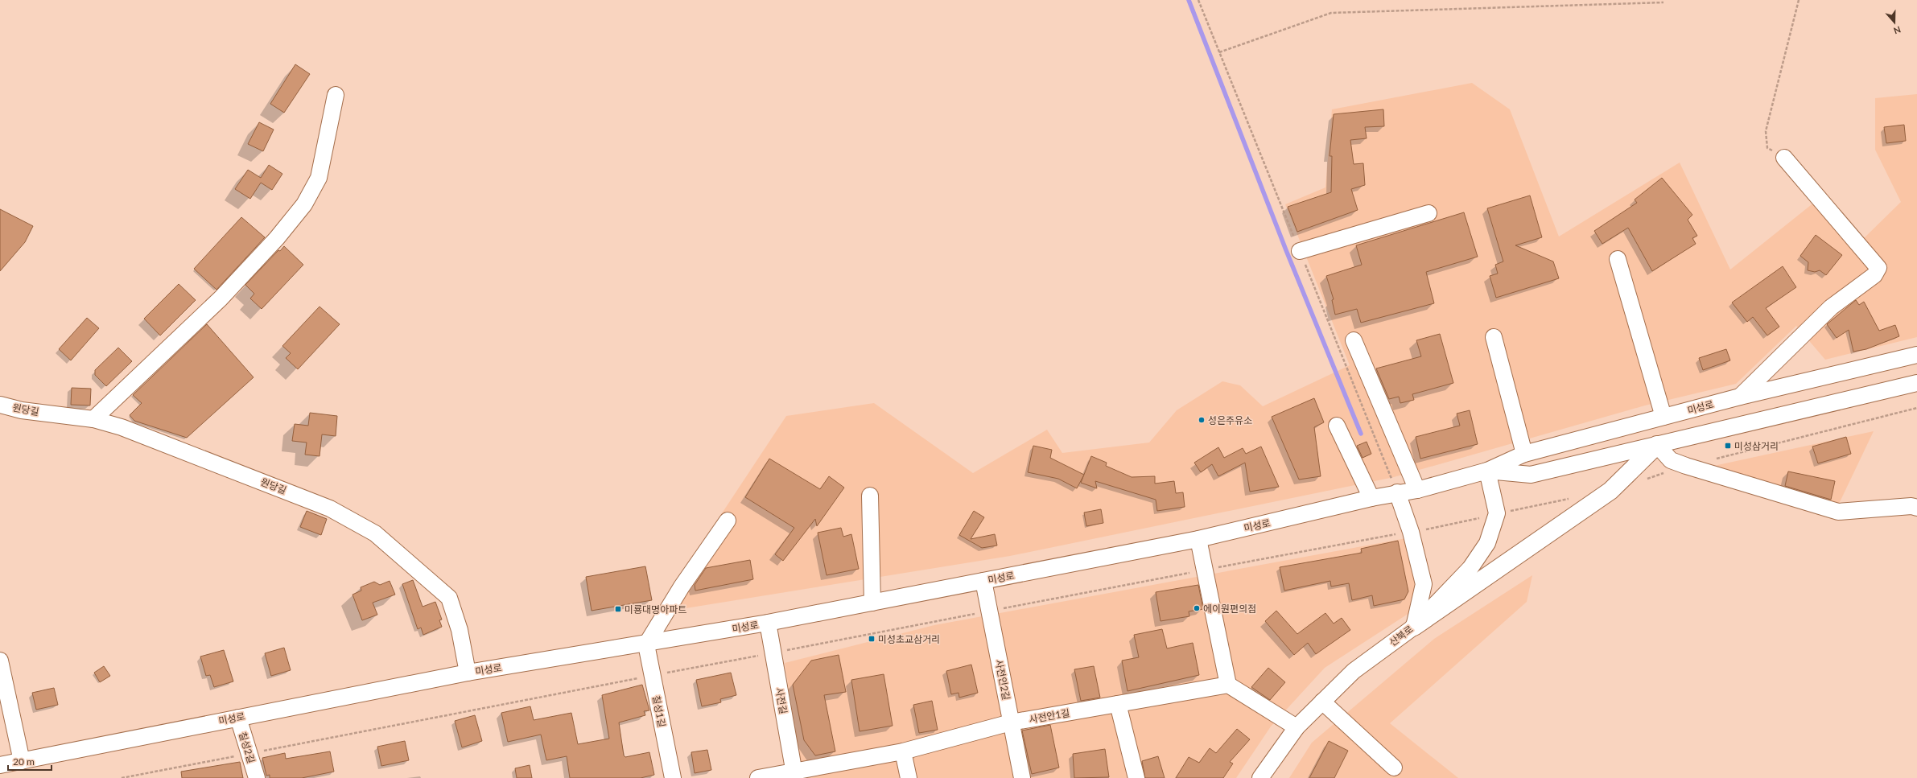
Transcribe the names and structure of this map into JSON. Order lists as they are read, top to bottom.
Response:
{
  "streets": {
    "street": [
      "미성로",
      "원당길",
      "산북로",
      "사전안2길",
      "사전길",
      "칠성1길",
      "사전안1길",
      "칠성2길"
    ]
  },
  "crossings": [
    ["미성로", "원당길"],
    ["미성로", "사전안2길"],
    ["미성로", "사전길"],
    ["미성로", "칠성1길"],
    ["미성로", "칠성2길"],
    ["사전안2길", "사전안1길"],
    ["사전길", "사전안1길"]
  ],
  "places": {
    "other": ["성은주유소", "에이원편의점"],
    "transit": ["미성삼거리", "미룡대명아파트", "미성초교삼거리"]
  },
  "scale_bar": "20 m",
  "north": "bottom"
}
